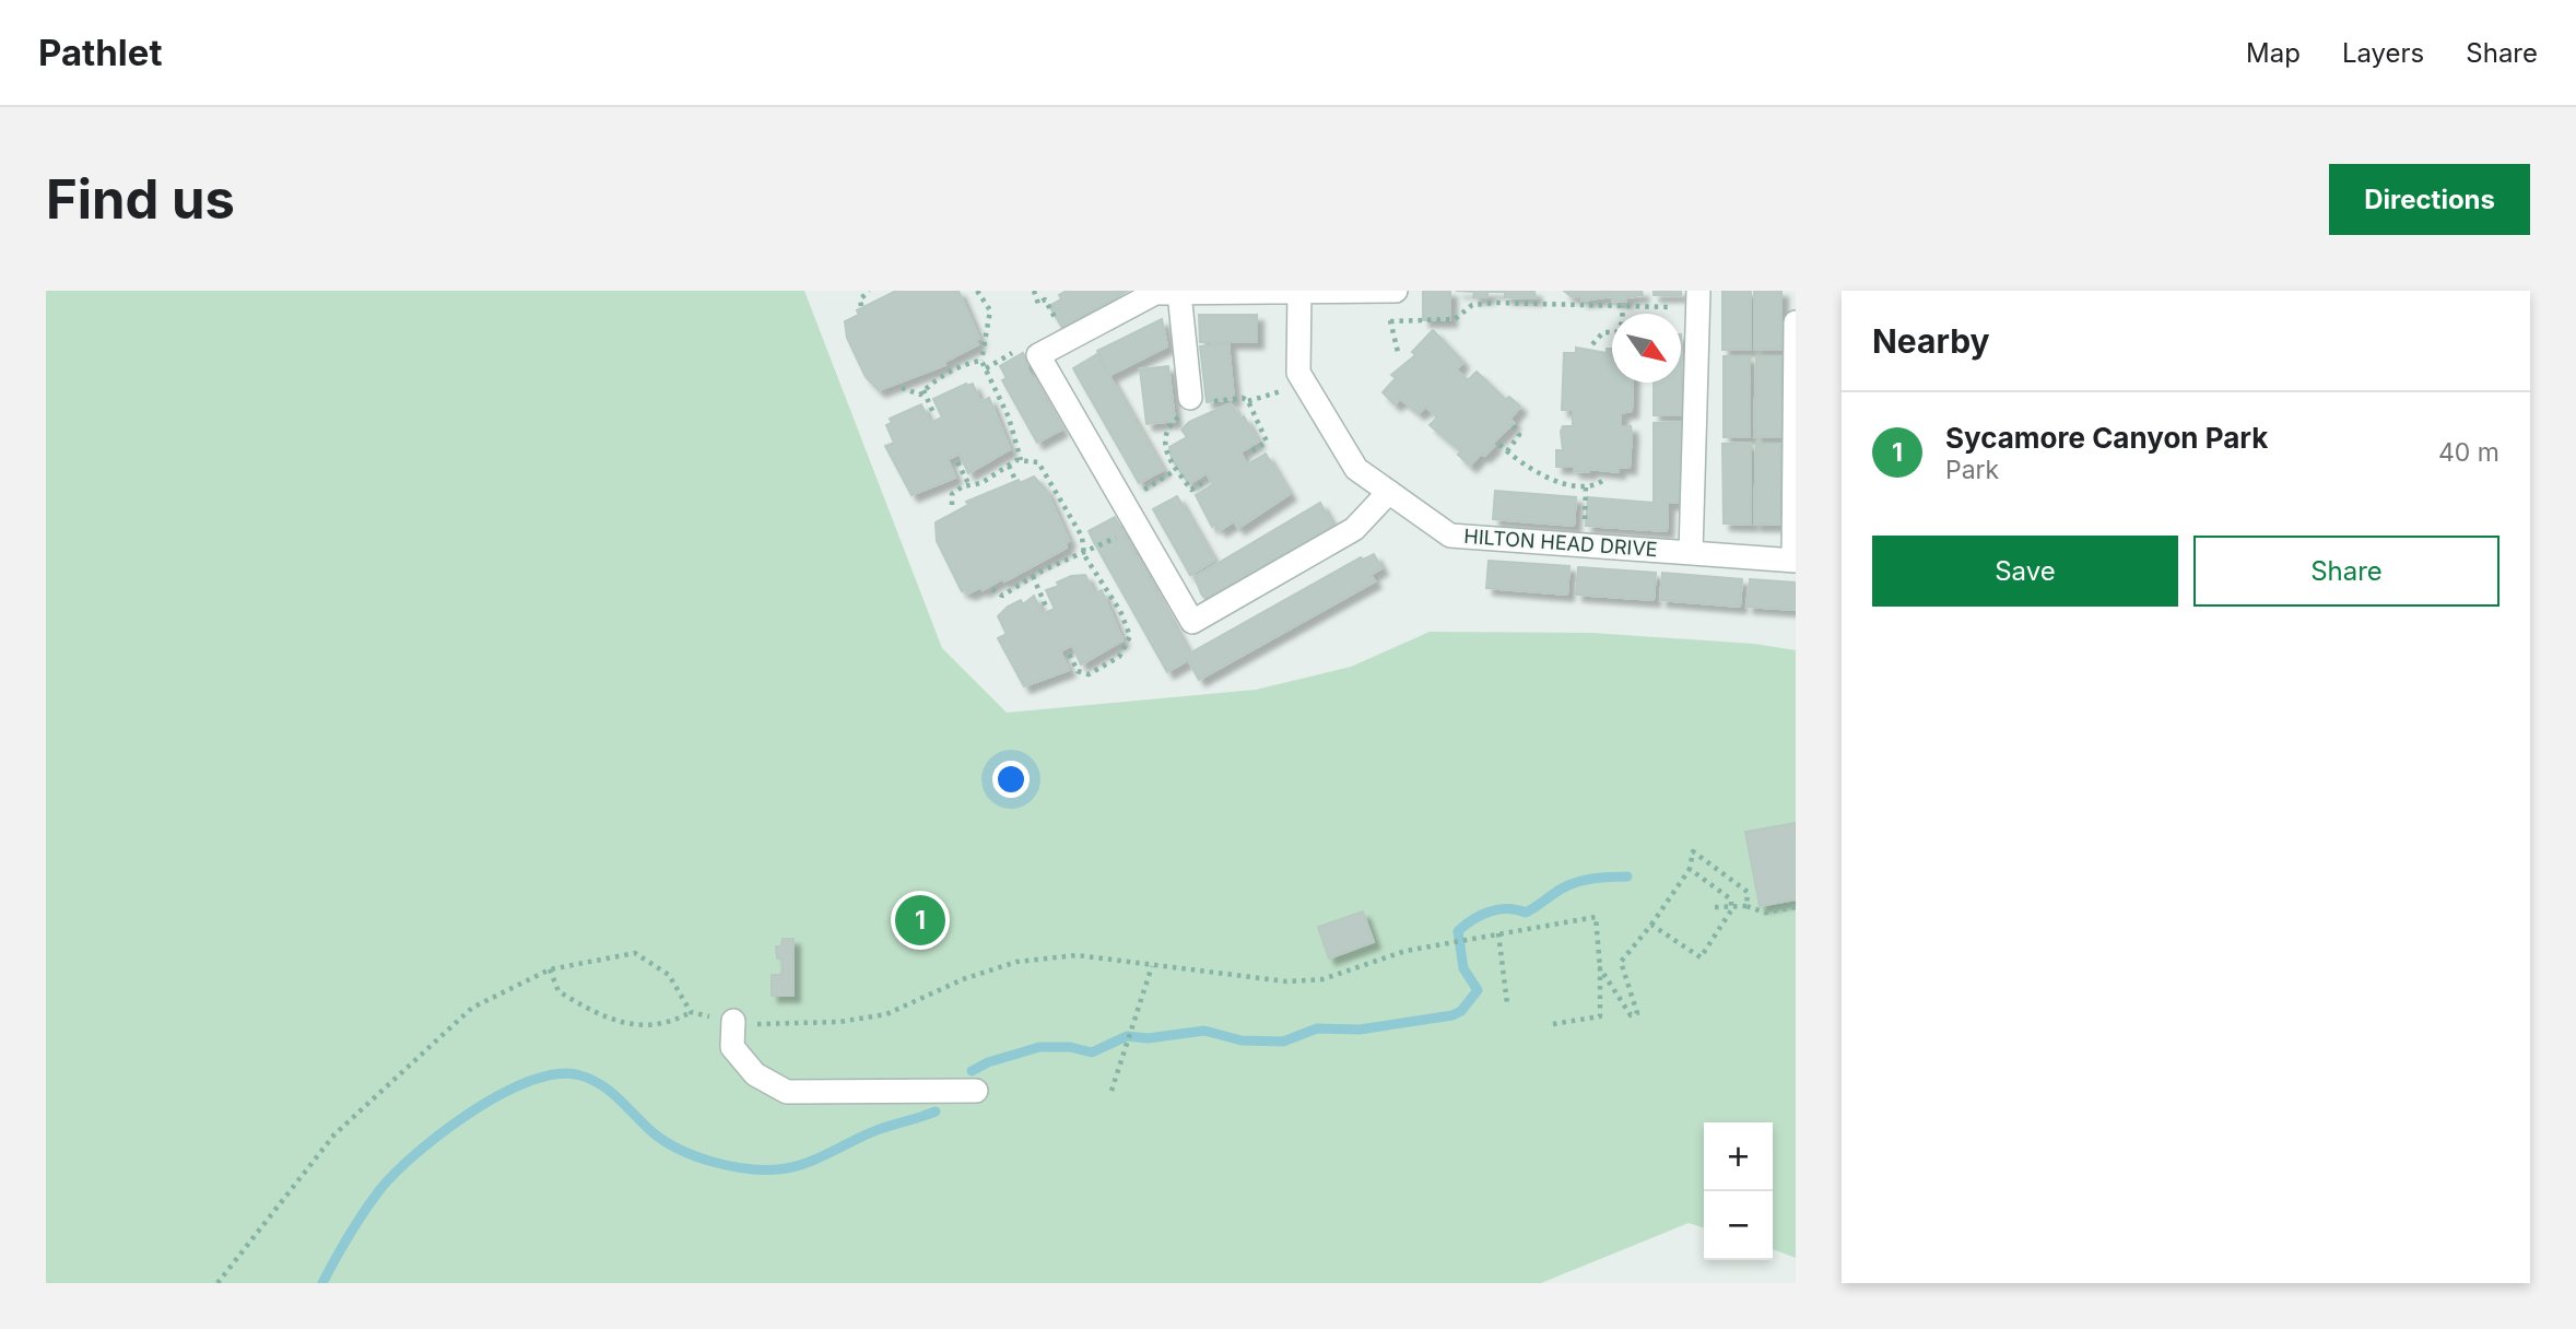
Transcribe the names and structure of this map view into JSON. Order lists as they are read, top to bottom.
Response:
{
  "streets": {
    "street": ["HILTON HEAD DRIVE"]
  },
  "north": "bottom right",
  "page": {
    "header": "Pathlet",
    "nav": ["Map", "Layers", "Share"],
    "buttons": [
      "Directions",
      ["Save", "Share"]
    ],
    "title": "Find us",
    "heading": "Nearby",
    "list": [
      {
        "mark": "1",
        "name": "Sycamore Canyon Park",
        "note": "Park",
        "value": "40 m"
      }
    ],
    "pins": "1",
    "map_buttons": ["+", "−"]
  }
}
